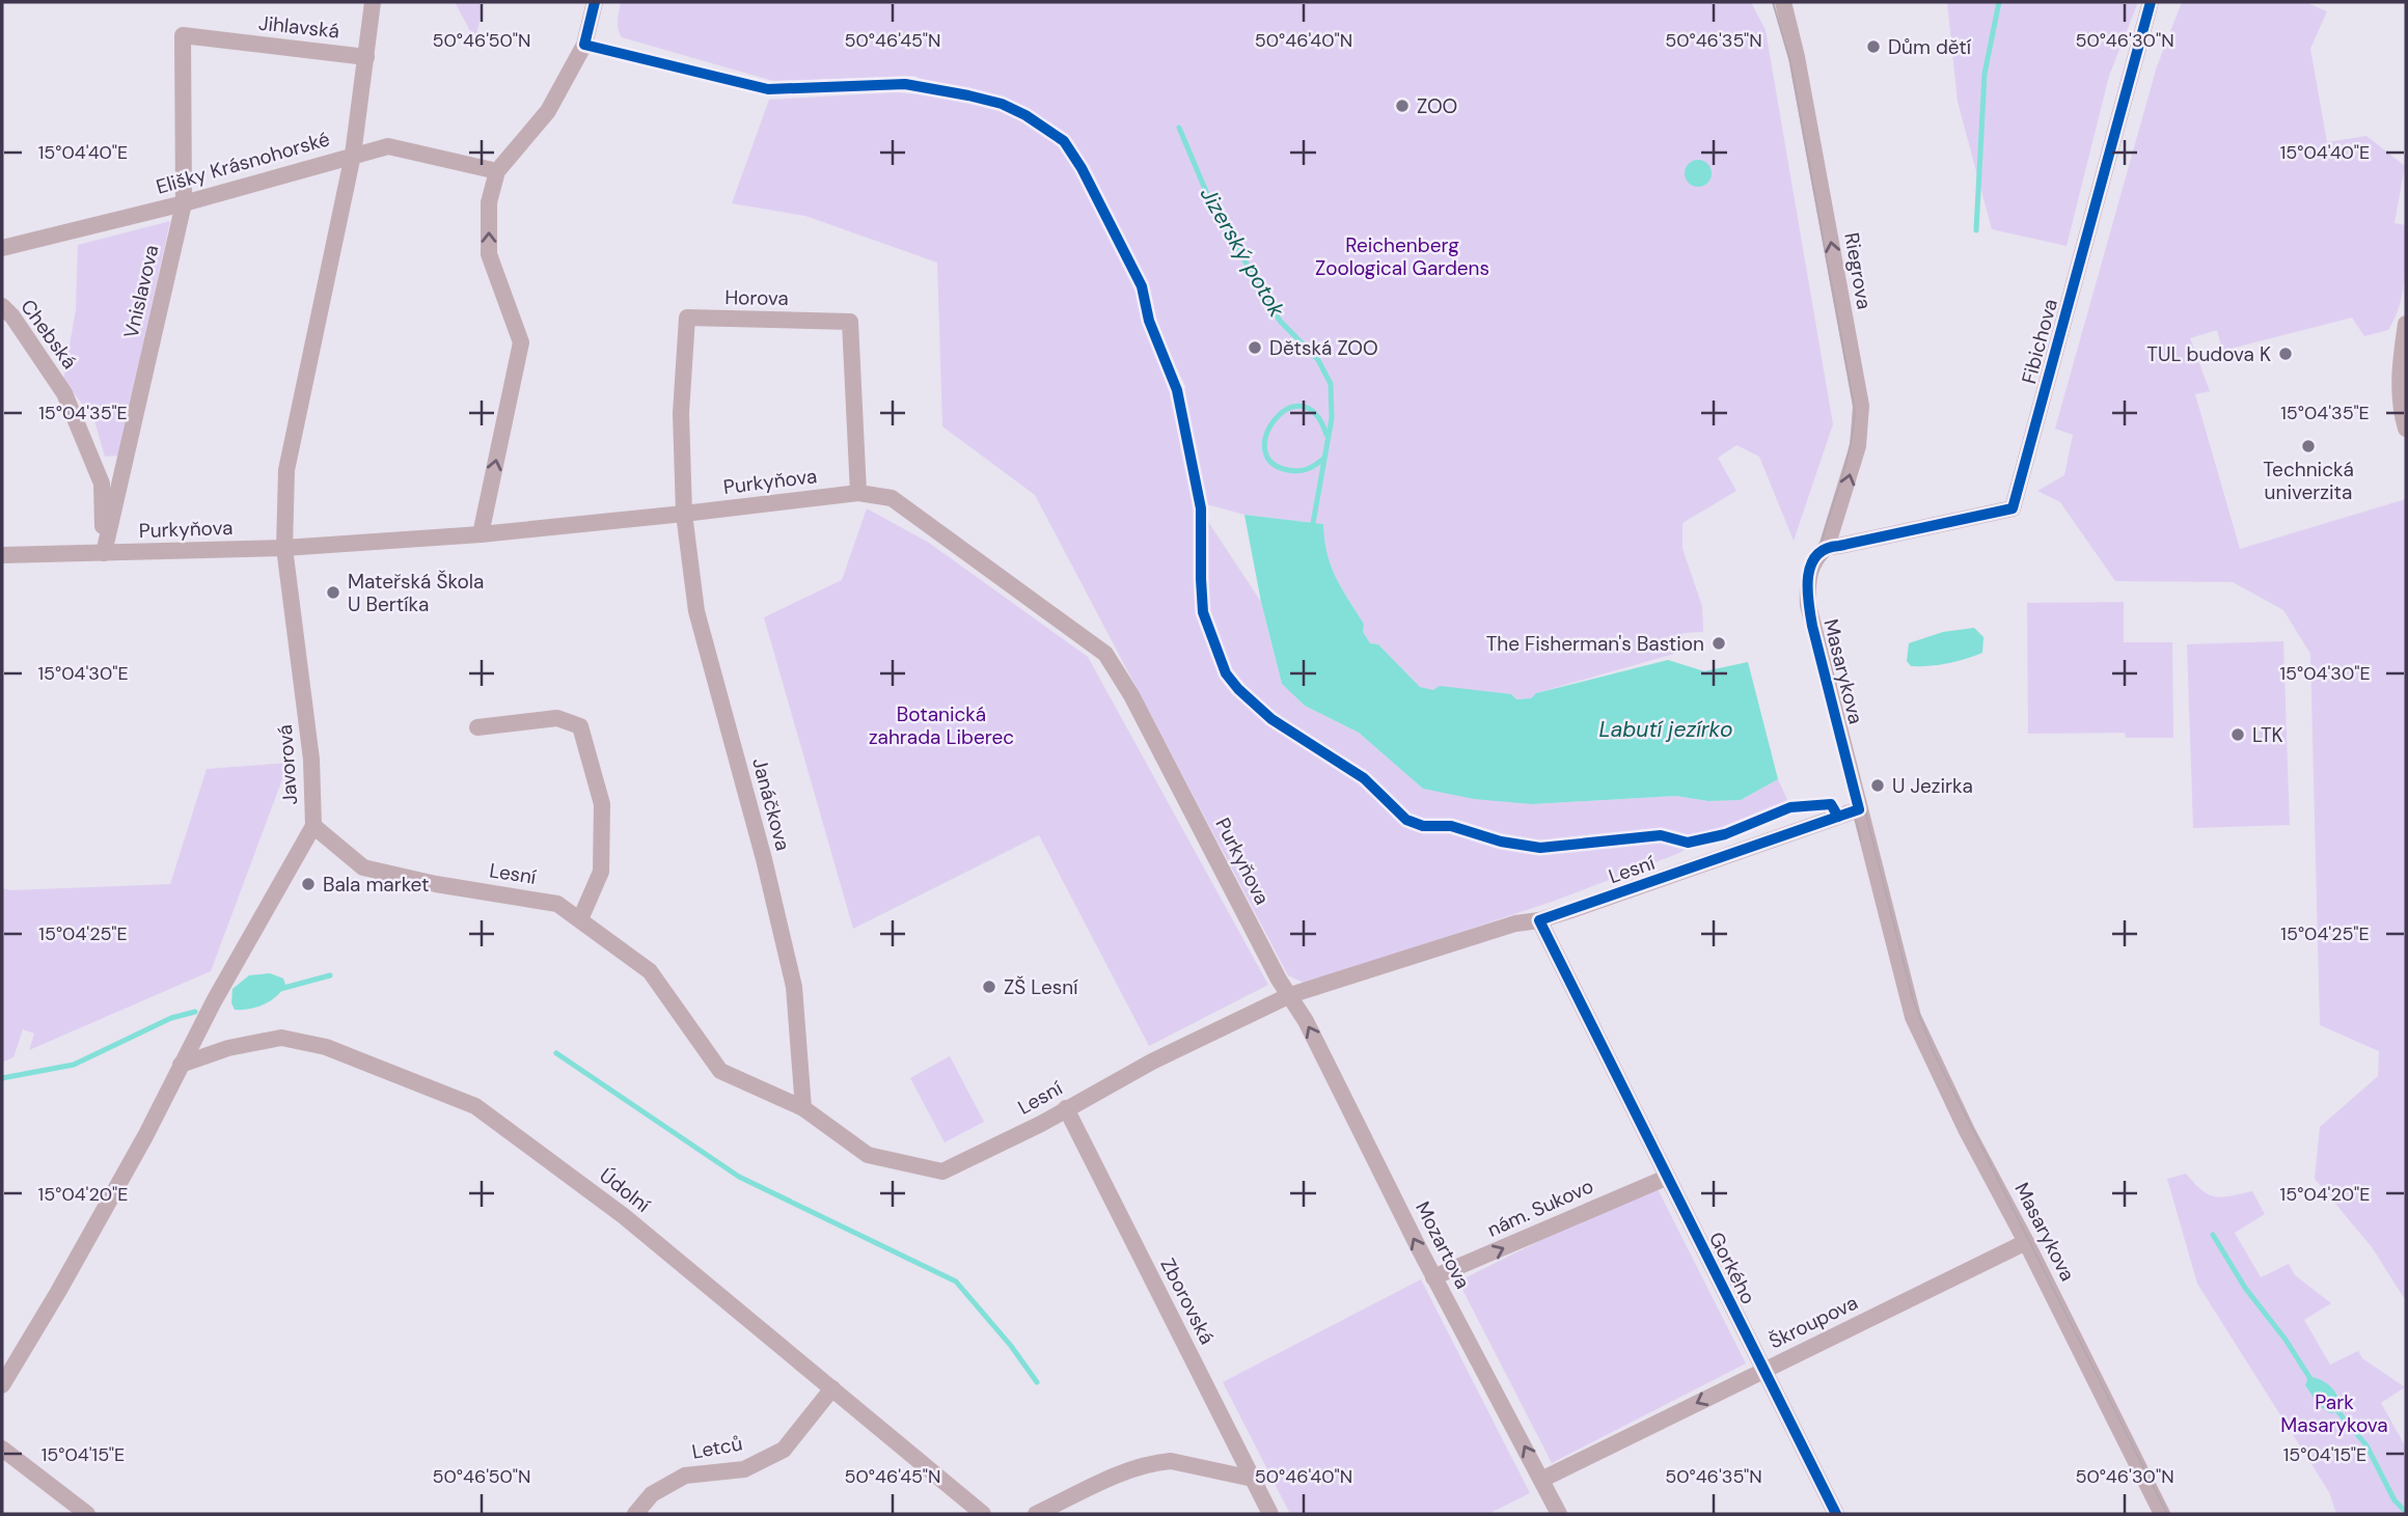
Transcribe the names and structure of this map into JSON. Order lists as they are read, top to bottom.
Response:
{
  "streets": {
    "street": [
      "Jihlavská",
      "Elišky Krásnohorské",
      "Riegrova",
      "Vnislavova",
      "Horova",
      "Chebská",
      "Fibichova",
      "Purkyňova",
      "Masarykova",
      "Javorová",
      "Janáčkova",
      "Lesní",
      "Údolní",
      "nám. Sukovo",
      "Mozartova",
      "Gorkého",
      "Zborovská",
      "Škroupova",
      "Letců"
    ]
  },
  "crossings": [
    ["Jihlavská", "Vnislavova"],
    ["Jihlavská", "Javorová"],
    ["Elišky Krásnohorské", "Vnislavova"],
    ["Elišky Krásnohorské", "Javorová"],
    ["Riegrova", "Fibichova"],
    ["Riegrova", "Masarykova"],
    ["Vnislavova", "Chebská"],
    ["Vnislavova", "Purkyňova"],
    ["Horova", "Purkyňova"],
    ["Horova", "Janáčkova"],
    ["Chebská", "Purkyňova"],
    ["Fibichova", "Masarykova"],
    ["Purkyňova", "Javorová"],
    ["Purkyňova", "Janáčkova"],
    ["Purkyňova", "Lesní"],
    ["Purkyňova", "Mozartova"],
    ["Masarykova", "Lesní"],
    ["Masarykova", "Škroupova"],
    ["Javorová", "Lesní"],
    ["Javorová", "Údolní"],
    ["Janáčkova", "Lesní"],
    ["Lesní", "Mozartova"],
    ["Lesní", "Gorkého"],
    ["Lesní", "Zborovská"],
    ["Údolní", "Letců"],
    ["nám. Sukovo", "Mozartova"],
    ["nám. Sukovo", "Gorkého"],
    ["Mozartova", "Škroupova"],
    ["Gorkého", "Škroupova"]
  ],
  "one_way": [
    "Riegrova",
    "nám. Sukovo",
    "Mozartova",
    "Škroupova"
  ],
  "water": ["Jizerský potok", "Labutí jezírko"],
  "parks": ["Reichenberg Zoological Gardens", "Botanická zahrada Liberec", "Park Masarykova"],
  "places": [
    "Dům dětí",
    "ZOO",
    "Dětská ZOO",
    "TUL budova K",
    "Technická univerzita",
    "Mateřská Škola U Bertíka",
    "The Fisherman's Bastion",
    "LTK",
    "U Jezirka",
    "Bala market",
    "ZŠ Lesní"
  ],
  "coordinates": [
    "50°46'50\"N",
    "50°46'45\"N",
    "50°46'40\"N",
    "50°46'35\"N",
    "50°46'30\"N",
    "15°04'40\"E",
    "15°04'35\"E",
    "15°04'30\"E",
    "15°04'25\"E",
    "15°04'20\"E",
    "15°04'15\"E"
  ]
}
